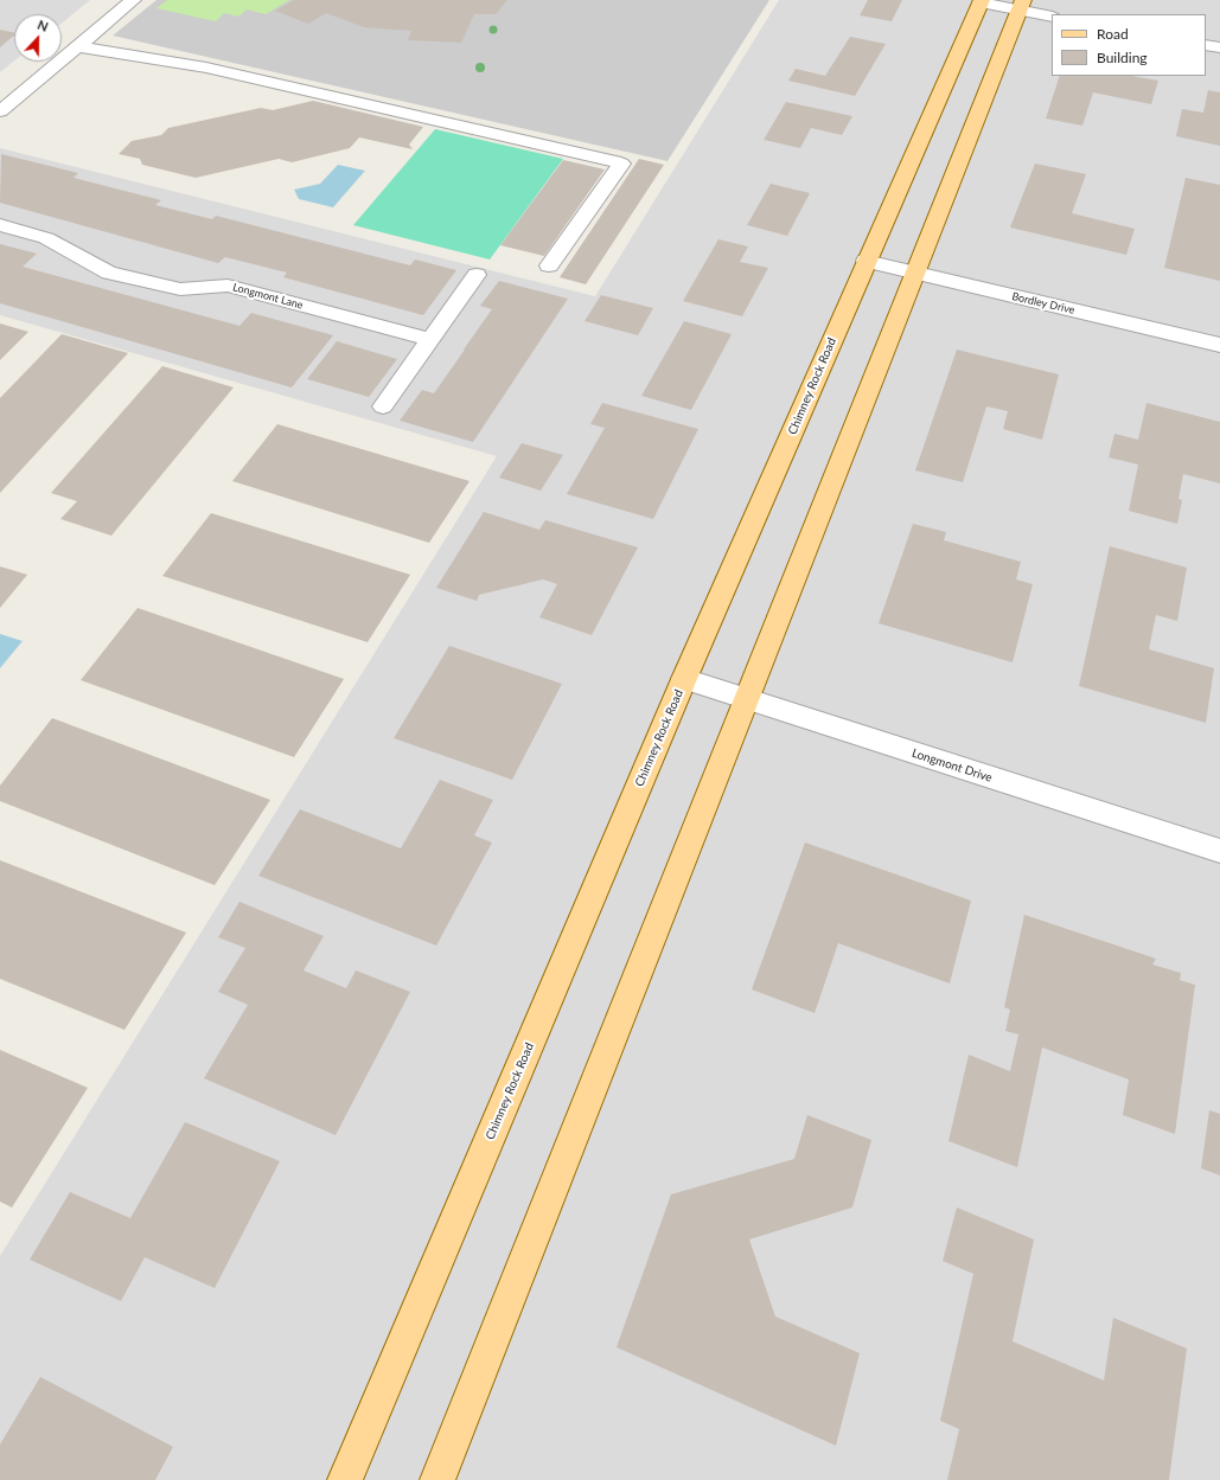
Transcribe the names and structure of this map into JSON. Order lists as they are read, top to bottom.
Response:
{
  "streets": {
    "main road": ["Chimney Rock Road"],
    "street": ["Longmont Lane", "Bordley Drive", "Longmont Drive"]
  },
  "crossings": [
    ["Bordley Drive", "Chimney Rock Road"],
    ["Chimney Rock Road", "Longmont Drive"]
  ],
  "legend": ["Road", "Building"],
  "north": "top"
}
